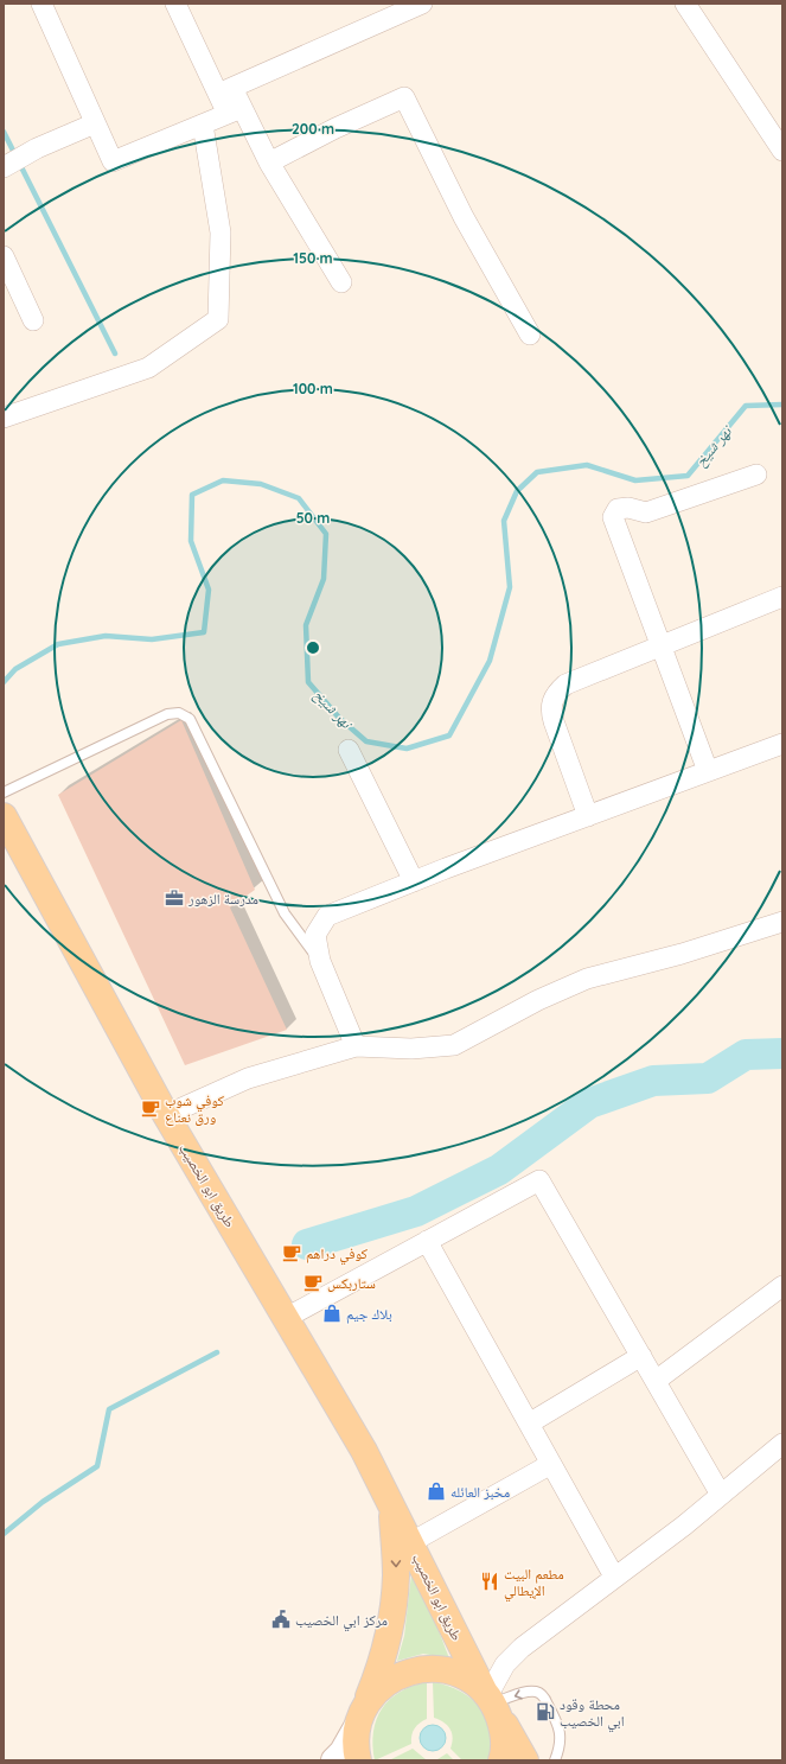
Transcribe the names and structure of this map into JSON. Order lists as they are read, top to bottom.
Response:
{
  "streets": {
    "main road": ["طريق ابو الخصيب"]
  },
  "water": ["نهر شيخ"],
  "places": {
    "office": ["مدرسة الزهور"],
    "cafe": ["كوفي شوب ورق نعناع", "كوفي دراهم", "ستاربكس"],
    "shop": ["بلاك جيم", "مخبز العائله"],
    "restaurant": ["مطعم البيت الإيطالي"],
    "public building": ["مركز ابي الخصيب"],
    "fuel station": ["محطة وقود ابي الخصيب"]
  },
  "rings": [
    "200 m",
    "150 m",
    "100 m",
    "50 m"
  ]
}
